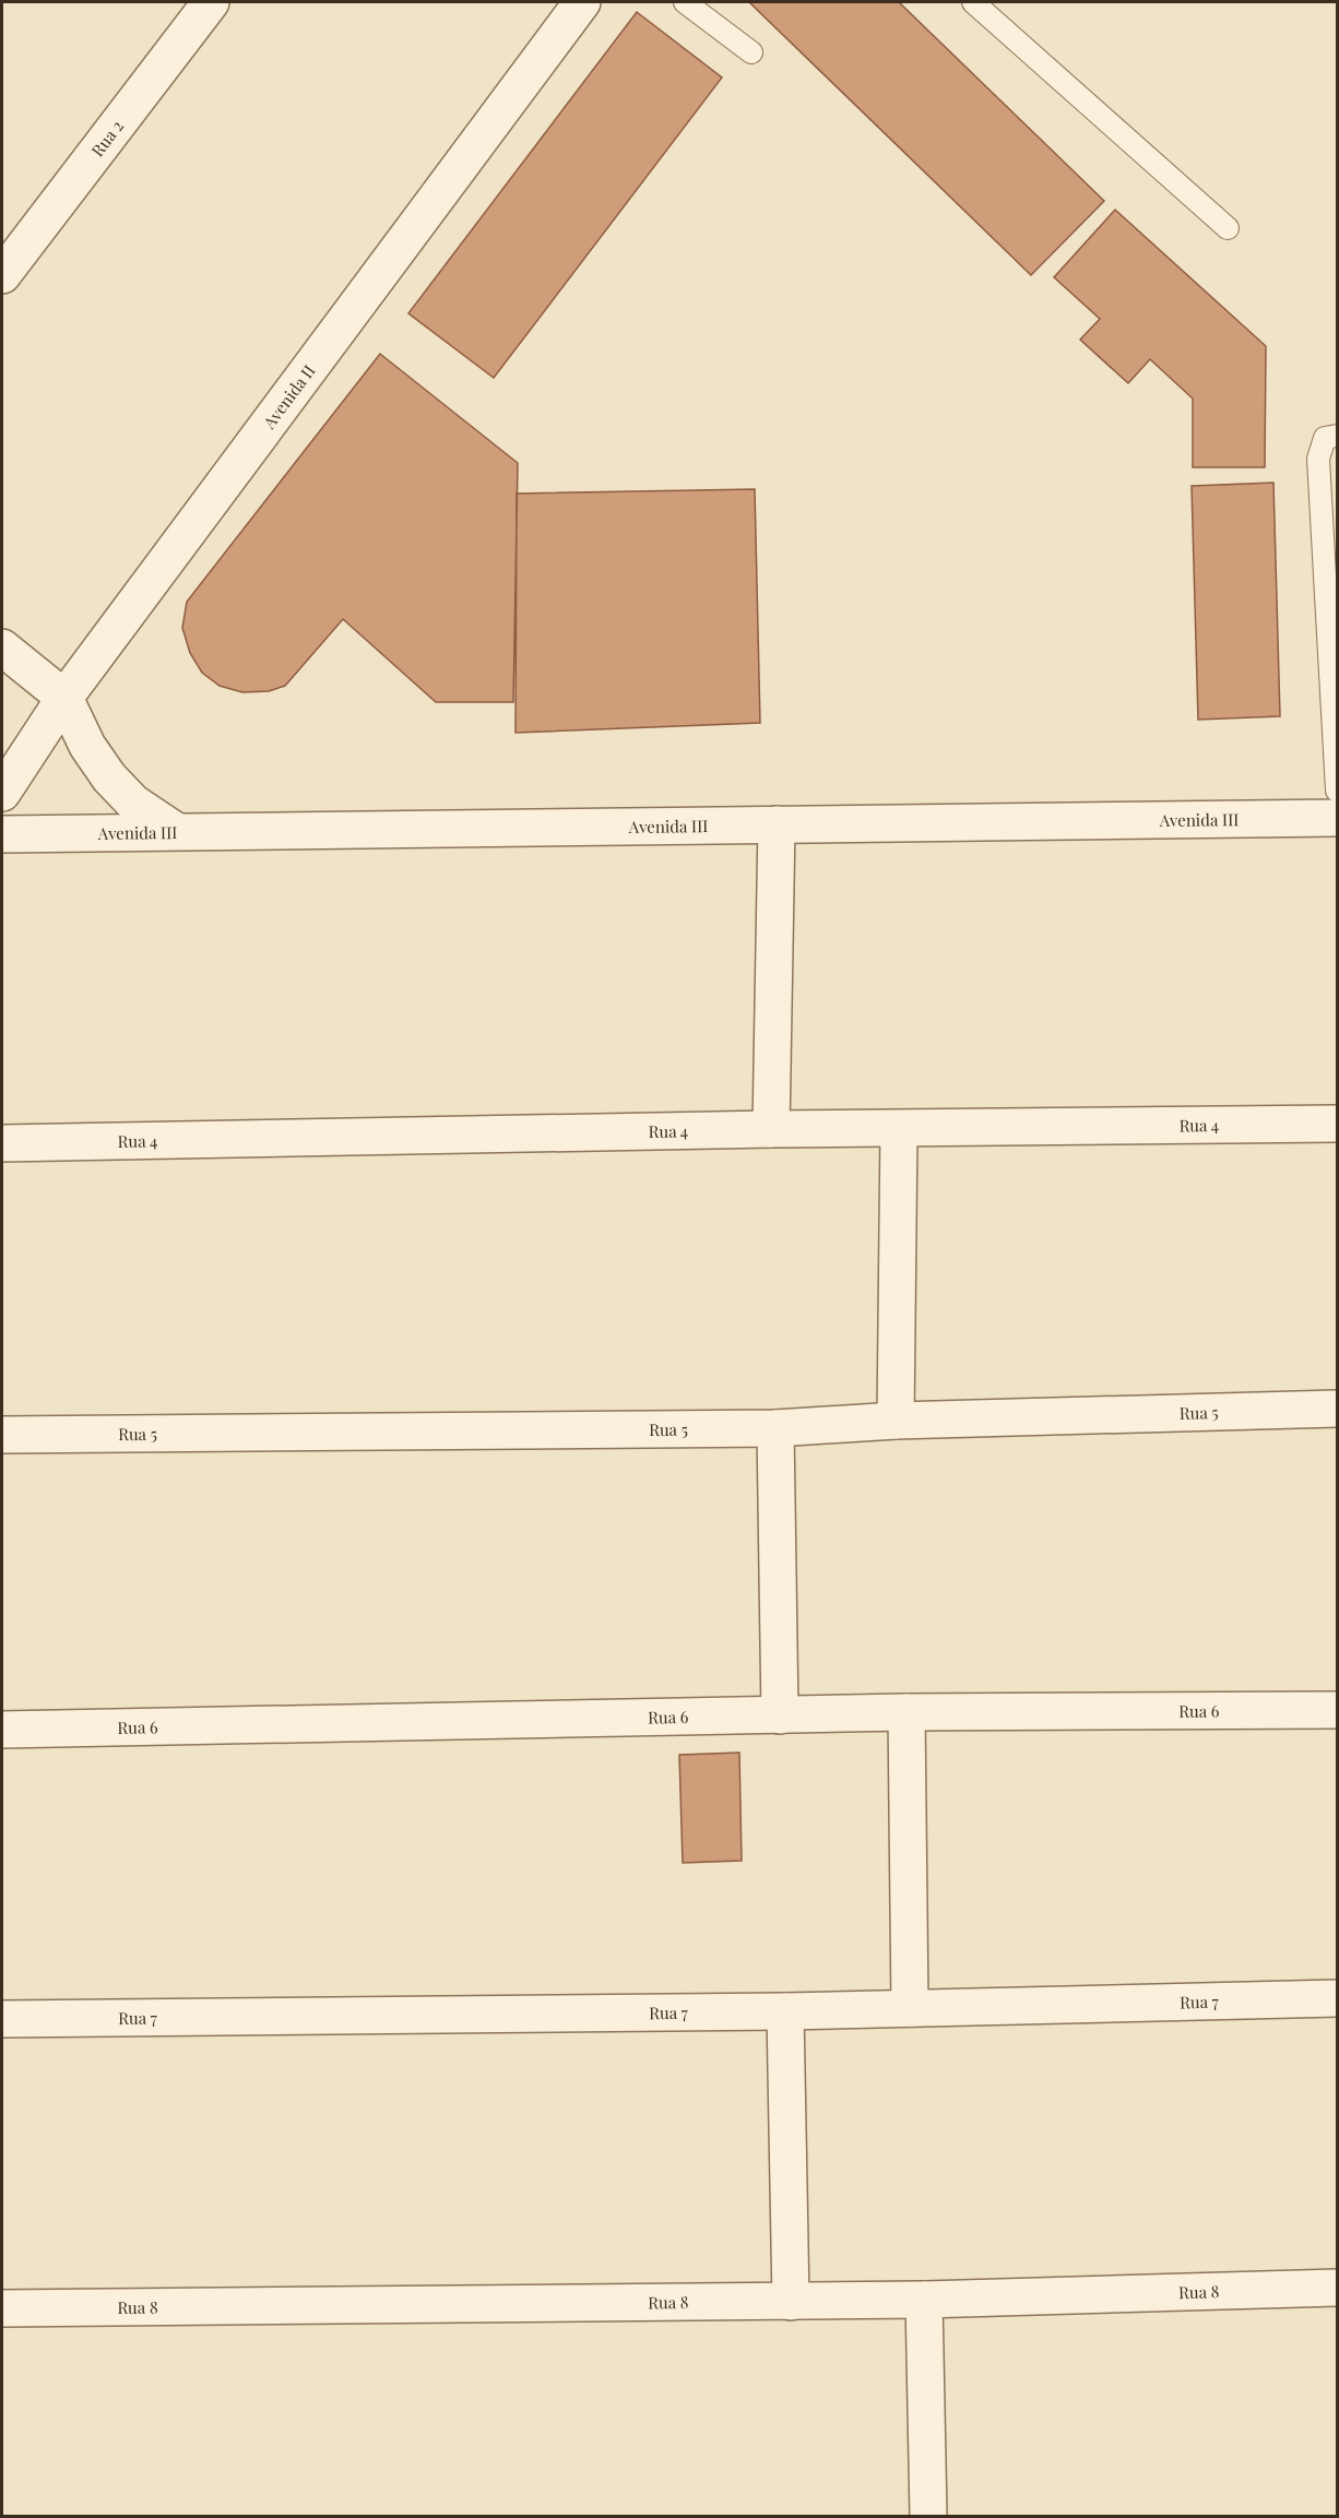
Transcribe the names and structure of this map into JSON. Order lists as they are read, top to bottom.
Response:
{
  "streets": {
    "street": [
      "Rua 2",
      "Avenida II",
      "Avenida III",
      "Rua 4",
      "Rua 5",
      "Rua 6",
      "Rua 7",
      "Rua 8"
    ]
  }
}
